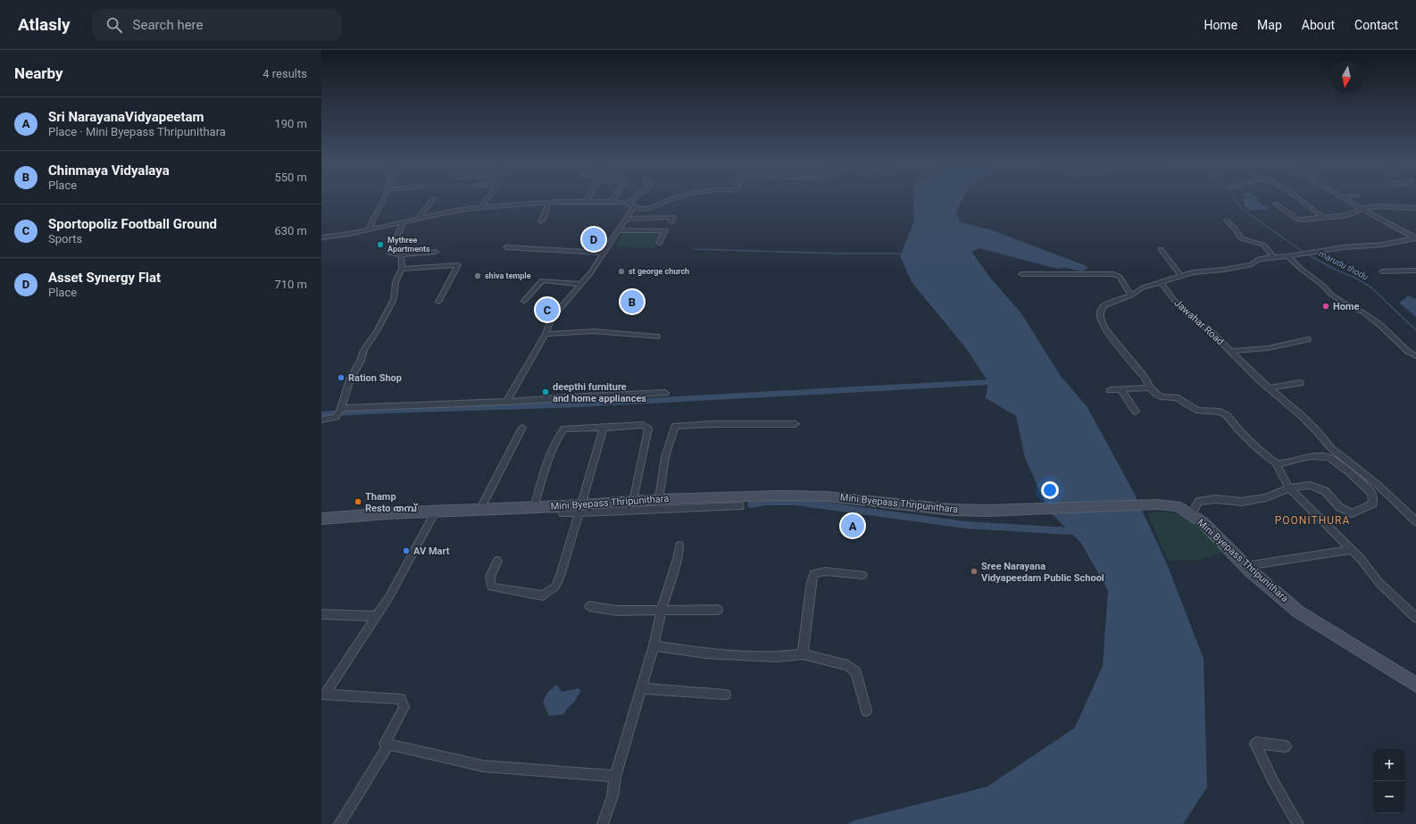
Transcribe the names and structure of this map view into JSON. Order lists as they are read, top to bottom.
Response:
{
  "streets": {
    "main road": ["Mini Byepass Thripunithara"],
    "street": ["Jawahar Road"]
  },
  "districts": ["POONITHURA"],
  "water": ["marudu thodu"],
  "places": [
    "Mythree Apartments",
    "st george church",
    "shiva temple",
    "Home",
    "Ration Shop",
    "deepthi furniture and home appliances",
    "Thamp Resto തമ്പ്",
    "AV Mart",
    "Sree Narayana Vidyapeedam Public School"
  ],
  "north": "bottom",
  "page": {
    "header": "Atlasly",
    "search": "Search here",
    "nav": [
      "Home",
      "Map",
      "About",
      "Contact"
    ],
    "heading": ["Nearby", "4 results"],
    "list": [
      {
        "mark": "A",
        "name": "Sri NarayanaVidyapeetam",
        "note": "Place · Mini Byepass Thripunithara",
        "value": "190 m"
      },
      {
        "mark": "B",
        "name": "Chinmaya Vidyalaya",
        "note": "Place",
        "value": "550 m"
      },
      {
        "mark": "C",
        "name": "Sportopoliz Football Ground",
        "note": "Sports",
        "value": "630 m"
      },
      {
        "mark": "D",
        "name": "Asset Synergy Flat",
        "note": "Place",
        "value": "710 m"
      }
    ],
    "pins": [
      "D",
      "B",
      "C",
      "A"
    ],
    "map_buttons": ["+", "−"]
  }
}
